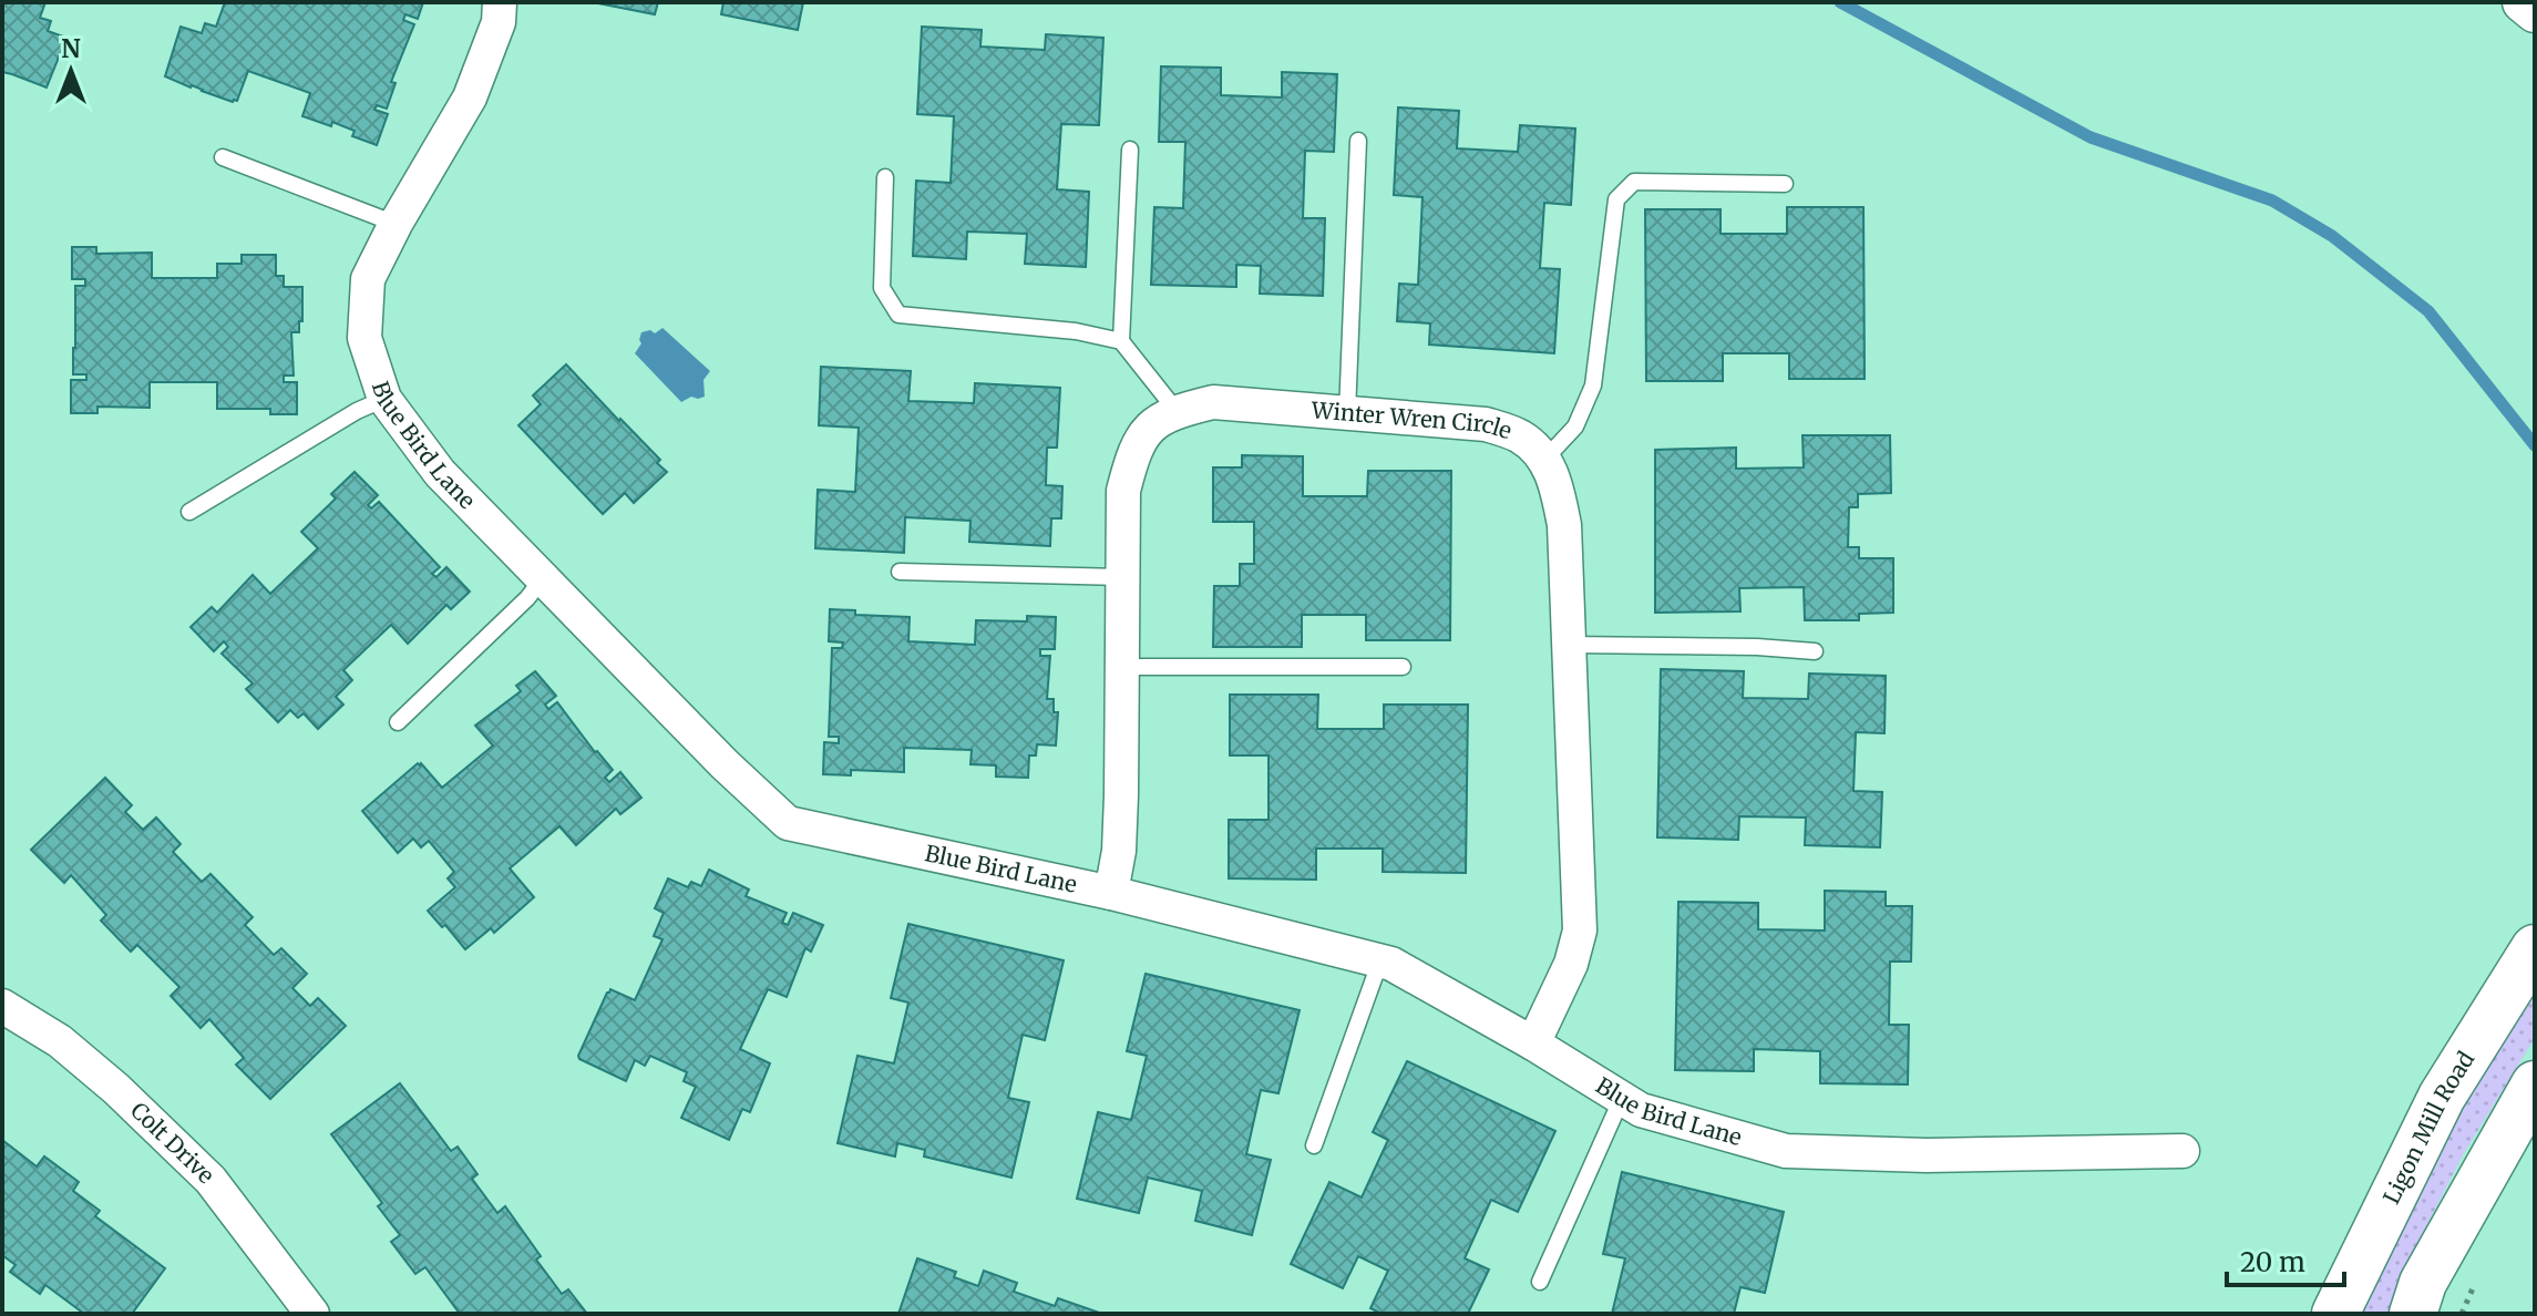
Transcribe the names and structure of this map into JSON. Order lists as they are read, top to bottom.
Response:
{
  "streets": {
    "main road": ["Ligon Mill Road"],
    "street": ["Winter Wren Circle", "Blue Bird Lane", "Colt Drive"]
  },
  "crossings": [
    ["Winter Wren Circle", "Blue Bird Lane"]
  ],
  "scale_bar": "20 m",
  "north": "top"
}
